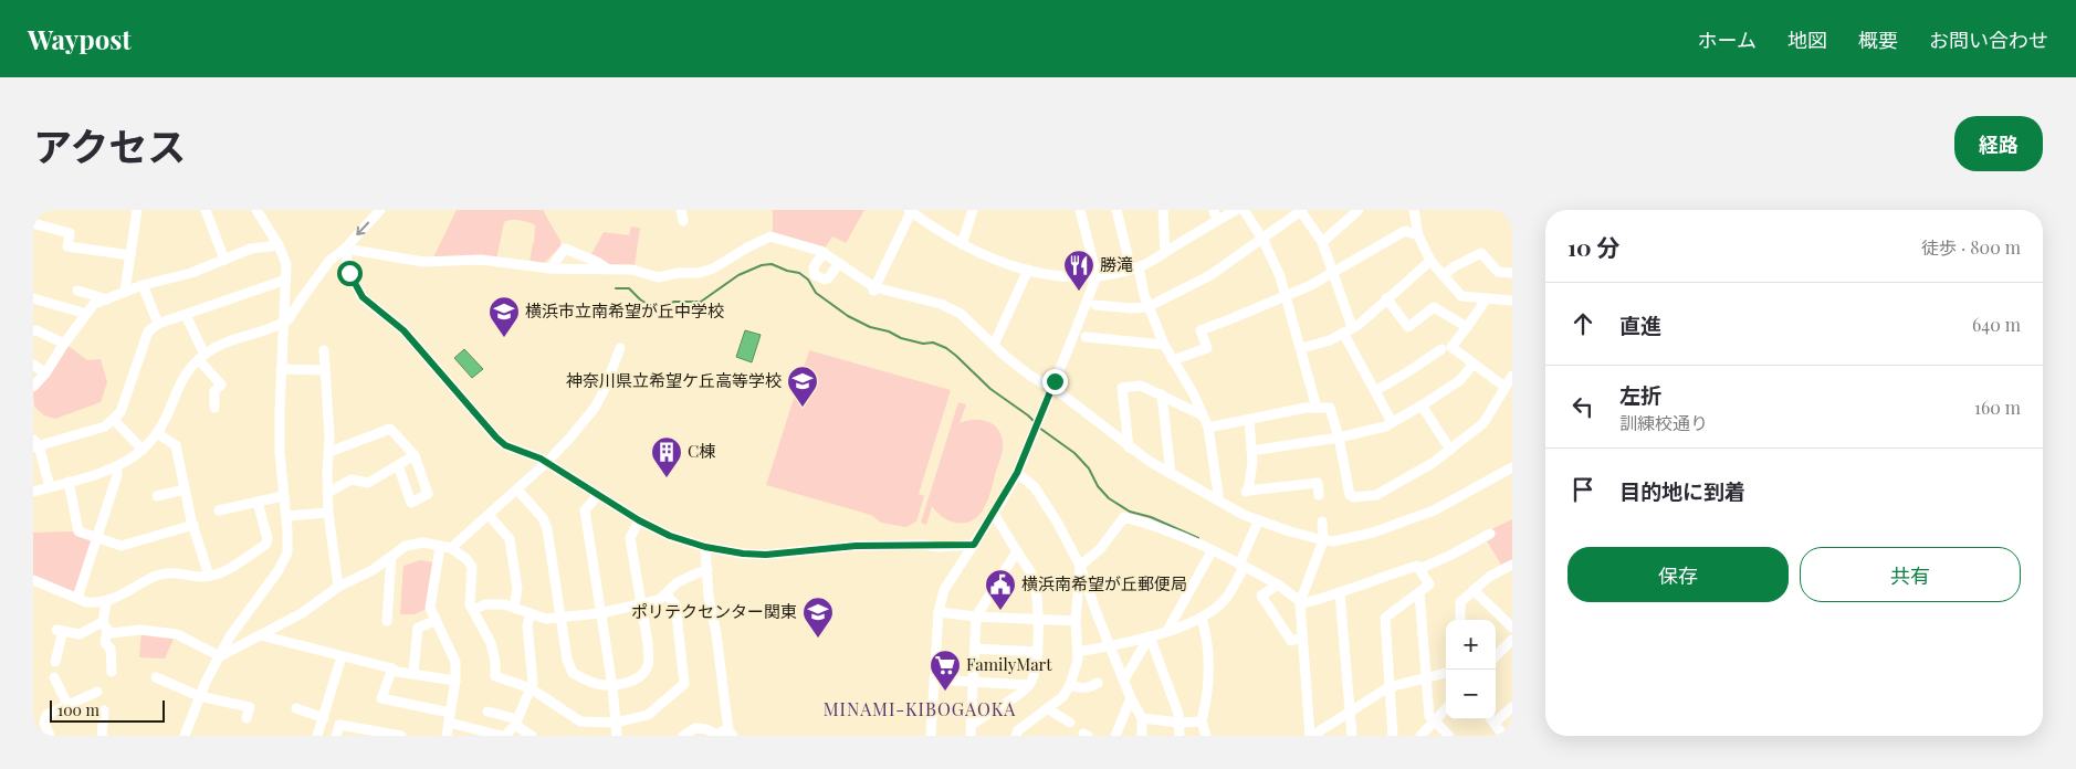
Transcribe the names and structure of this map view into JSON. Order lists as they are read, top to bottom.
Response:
{
  "districts": ["MINAMI-KIBOGAOKA"],
  "places": {
    "restaurant": ["勝滝"],
    "school or university": ["横浜市立南希望が丘中学校", "神奈川県立希望ケ丘高等学校", "ポリテクセンター関東"],
    "building": ["C棟"],
    "public building": ["横浜南希望が丘郵便局"],
    "supermarket": ["FamilyMart"]
  },
  "scale_bar": "100 m",
  "page": {
    "header": "Waypost",
    "nav": [
      "ホーム",
      "地図",
      "概要",
      "お問い合わせ"
    ],
    "title": "アクセス",
    "buttons": [
      "経路",
      ["保存", "共有"]
    ],
    "heading": ["10 分", "徒歩 · 800 m"],
    "list": [
      ["直進", "640 m"],
      ["左折", "訓練校通り", "160 m"],
      "目的地に到着"
    ],
    "map_buttons": ["+", "−"],
    "scale": "100 m"
  }
}
